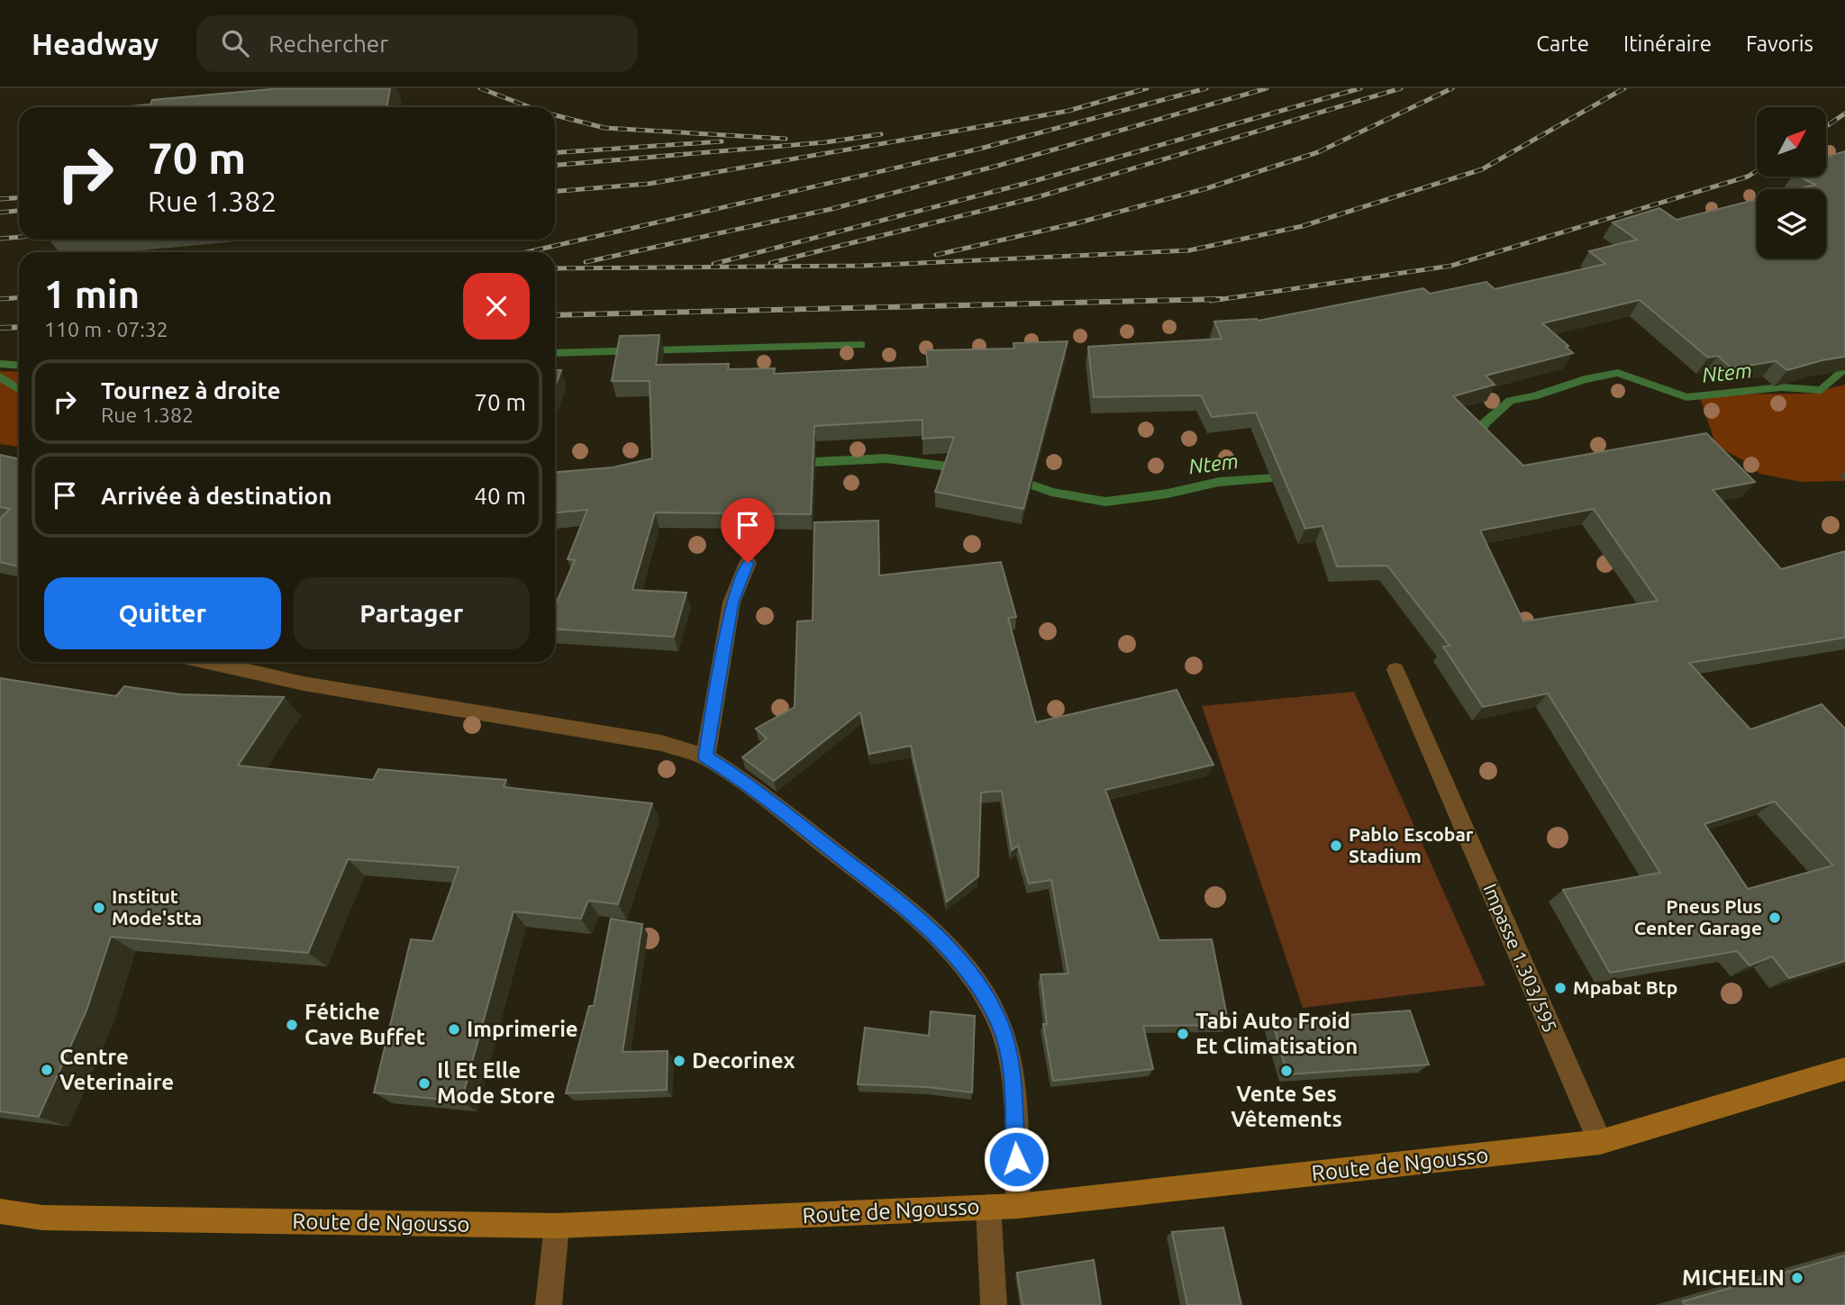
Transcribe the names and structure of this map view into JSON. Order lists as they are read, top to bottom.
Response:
{
  "streets": {
    "main road": ["Route de Ngousso"],
    "street": ["Impasse 1.303/595"]
  },
  "crossings": [
    ["Impasse 1.303/595", "Route de Ngousso"]
  ],
  "water": ["Ntem"],
  "places": [
    "Pablo Escobar Stadium",
    "Institut Mode'stta",
    "Pneus Plus Center Garage",
    "Mpabat Btp",
    "Fétiche Cave Buffet",
    "Imprimerie",
    "Tabi Auto Froid Et Climatisation",
    "Decorinex",
    "Centre Veterinaire",
    "Vente Ses Vêtements",
    "Il Et Elle Mode Store",
    "MICHELIN"
  ],
  "north": "top right",
  "page": {
    "header": "Headway",
    "search": "Rechercher",
    "nav": ["Carte", "Itinéraire", "Favoris"],
    "turn": ["70 m", "Rue 1.382"],
    "heading": ["1 min", "110 m · 07:32"],
    "list": [
      {
        "name": "Tournez à droite",
        "note": "Rue 1.382",
        "value": "70 m"
      },
      {
        "name": "Arrivée à destination",
        "value": "40 m"
      }
    ],
    "buttons": ["Quitter", "Partager"]
  }
}
